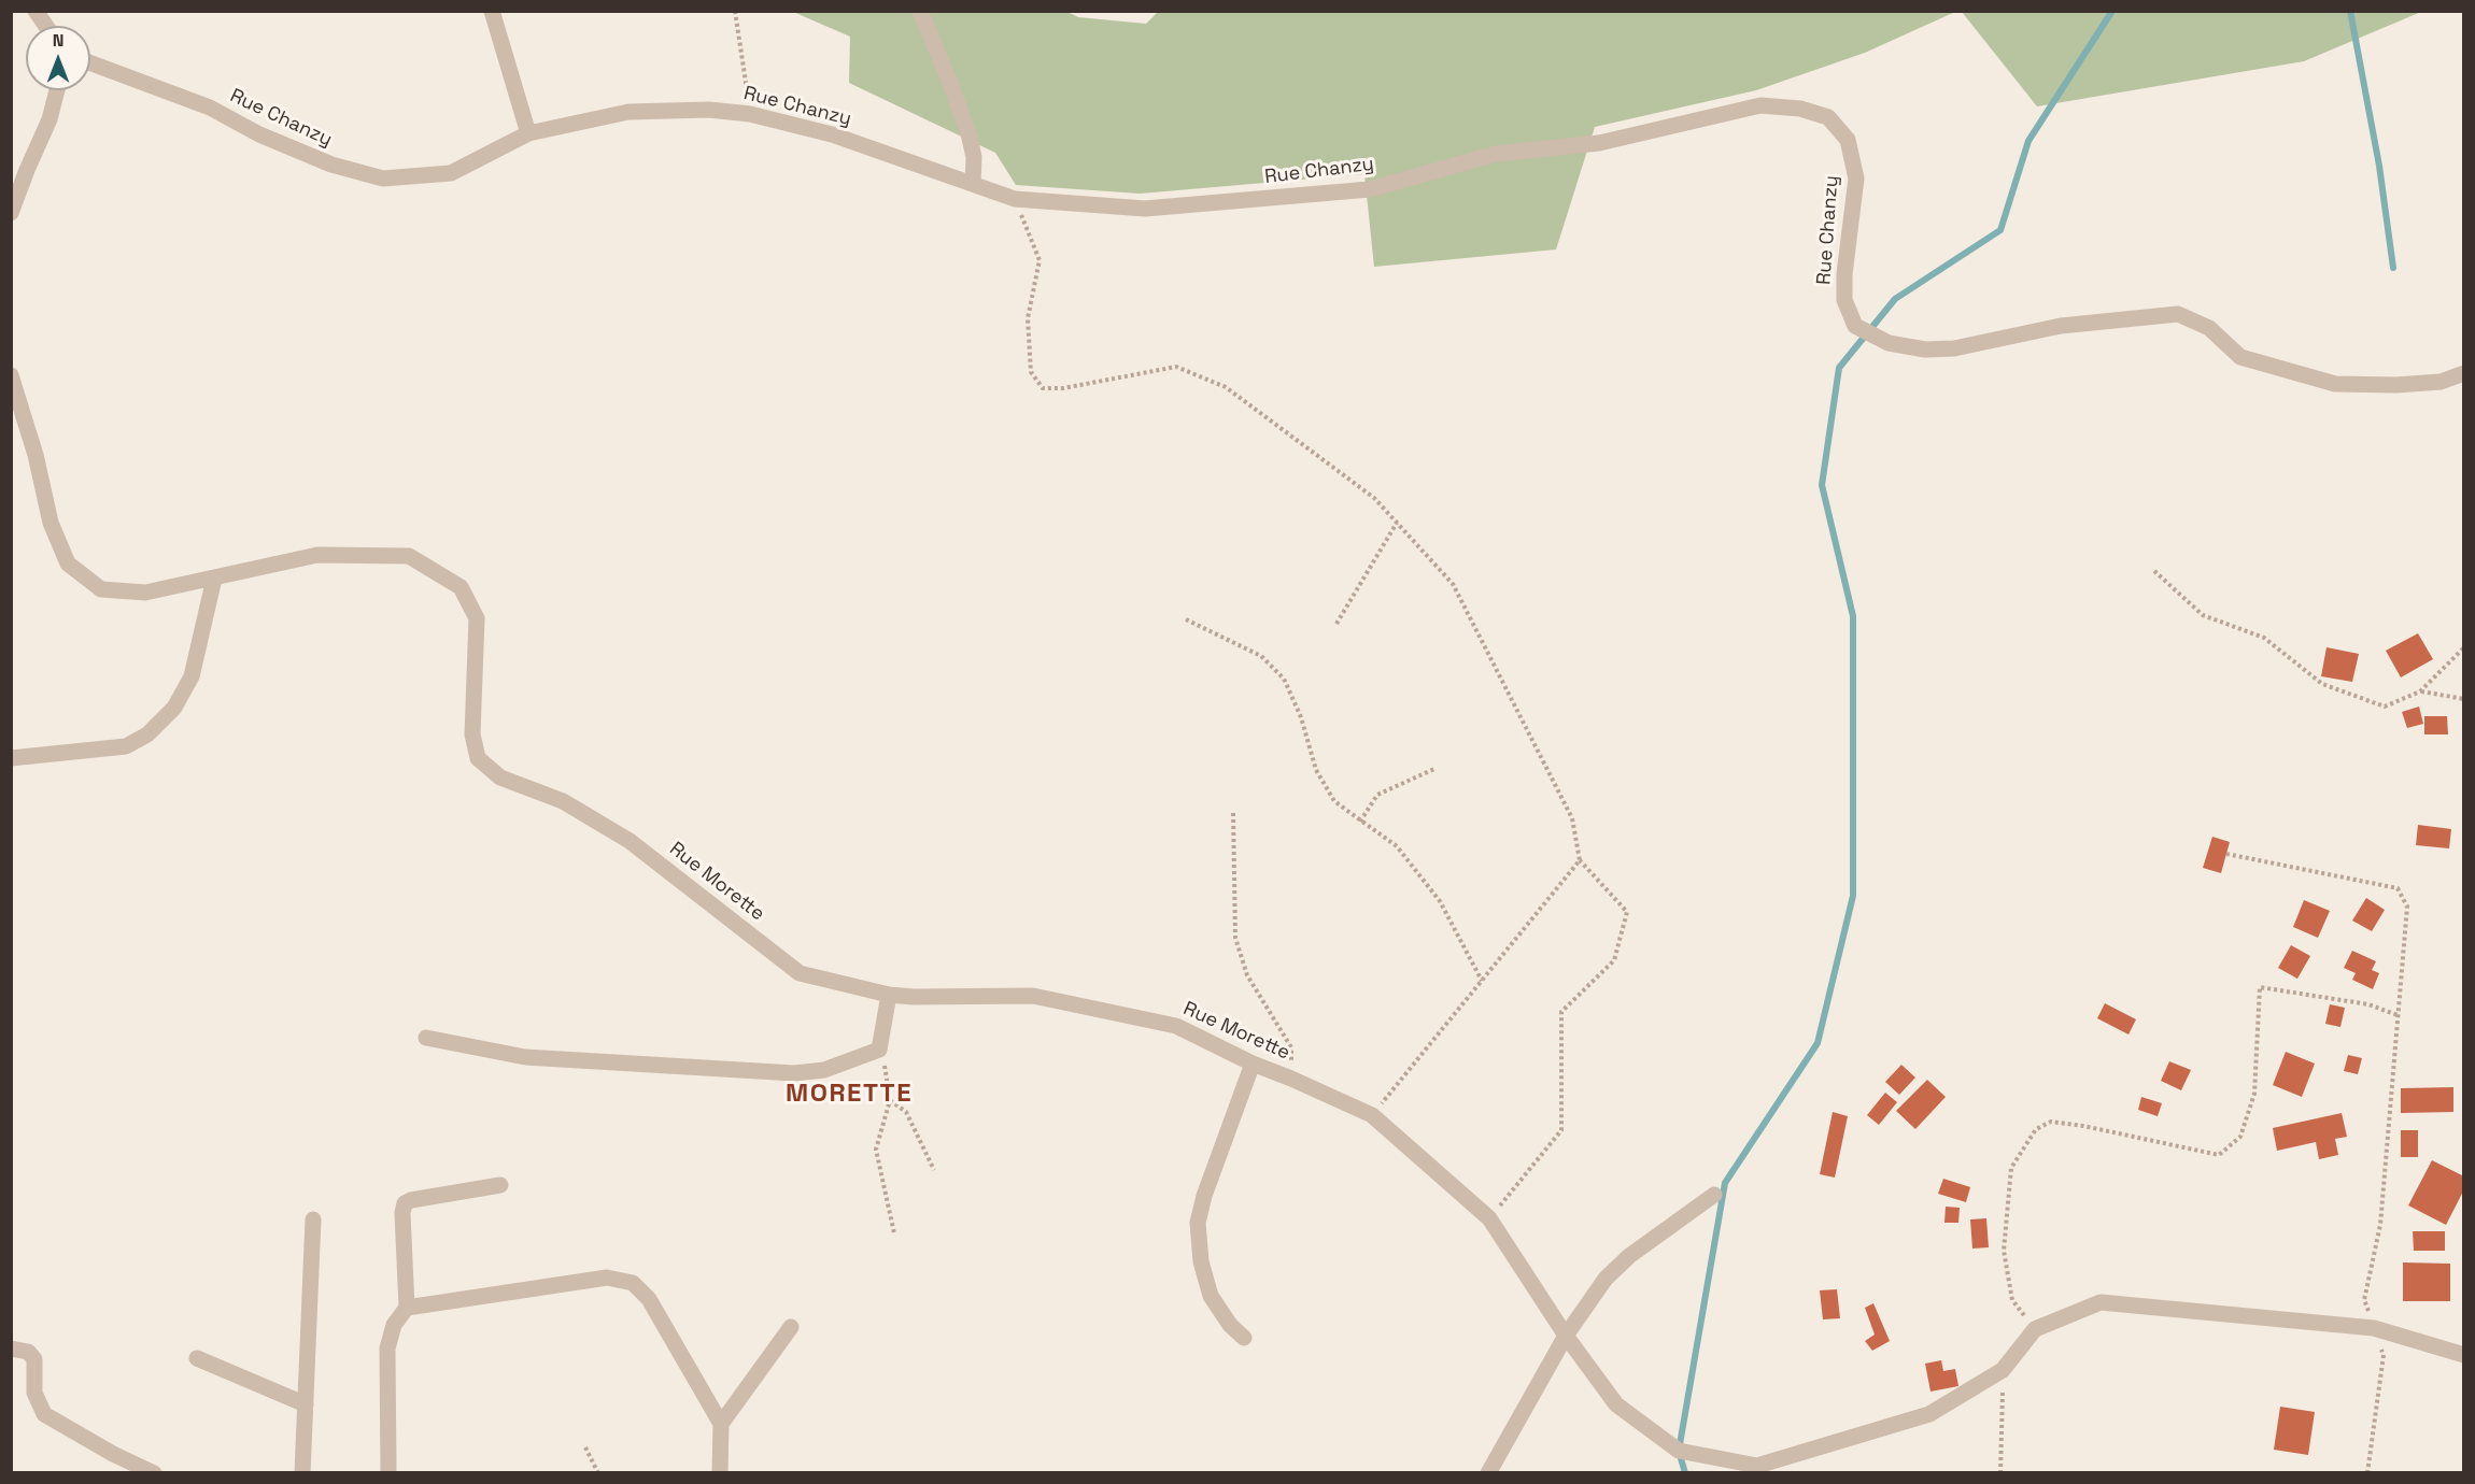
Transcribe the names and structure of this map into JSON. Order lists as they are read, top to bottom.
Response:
{
  "streets": {
    "street": ["Rue Chanzy", "Rue Morette"]
  },
  "districts": ["MORETTE"],
  "north": "top"
}
